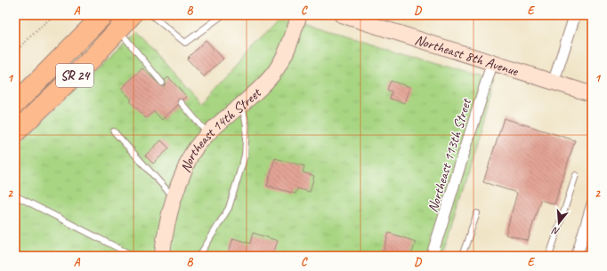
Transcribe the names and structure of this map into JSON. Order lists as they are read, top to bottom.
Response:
{
  "streets": {
    "highway": ["SR 24"],
    "street": ["Northeast 8th Avenue", "Northeast 14th Street", "Northeast 113th Street"]
  },
  "crossings": [
    ["Northeast 8th Avenue", "Northeast 113th Street"]
  ],
  "north": "bottom",
  "grid": {
    "columns": [
      "A",
      "B",
      "C",
      "D",
      "E"
    ],
    "rows": ["1", "2"]
  }
}
